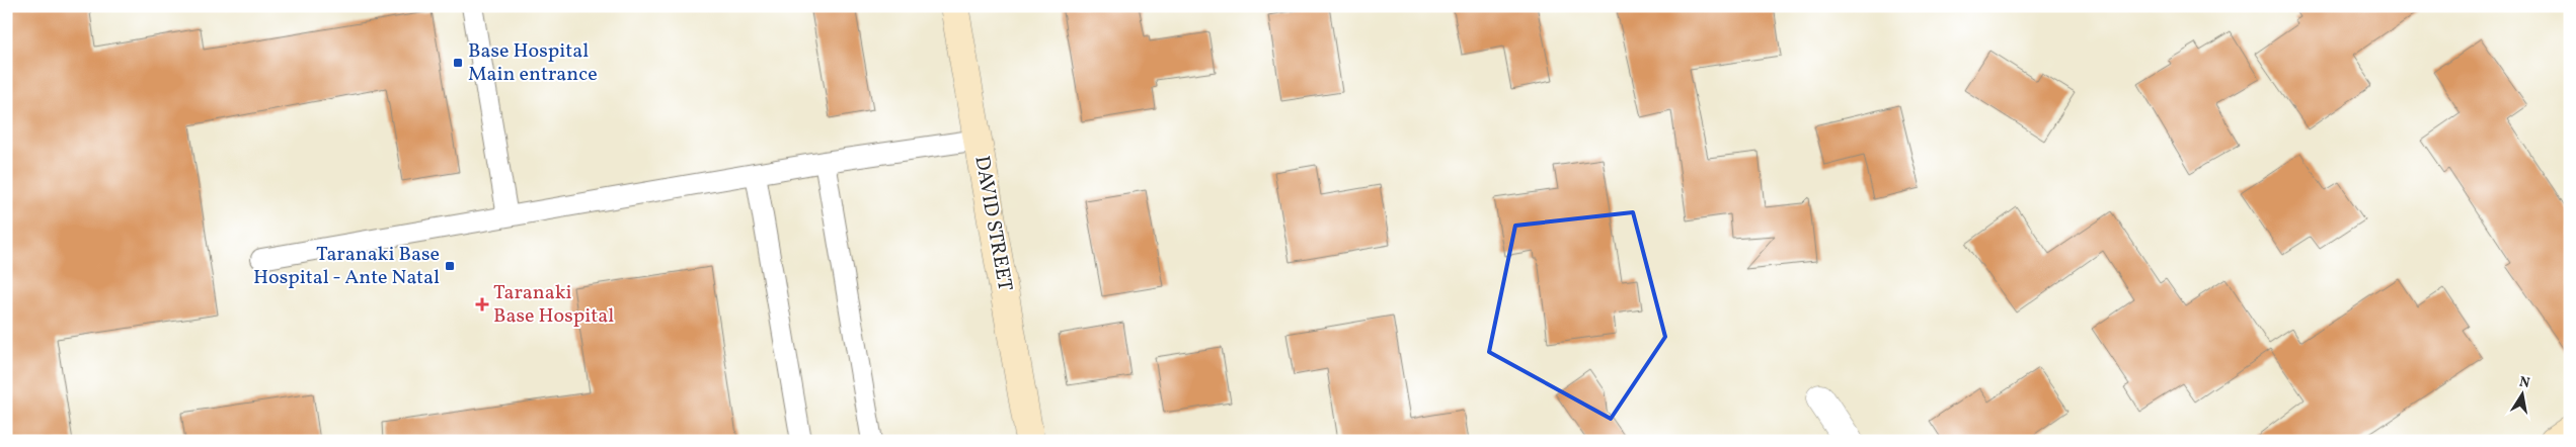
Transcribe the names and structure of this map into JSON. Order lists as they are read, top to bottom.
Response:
{
  "streets": {
    "street": ["DAVID STREET"]
  },
  "places": {
    "transit": ["Base Hospital Main entrance", "Taranaki Base Hospital - Ante Natal"],
    "health": ["Taranaki Base Hospital"]
  },
  "north": "top"
}
